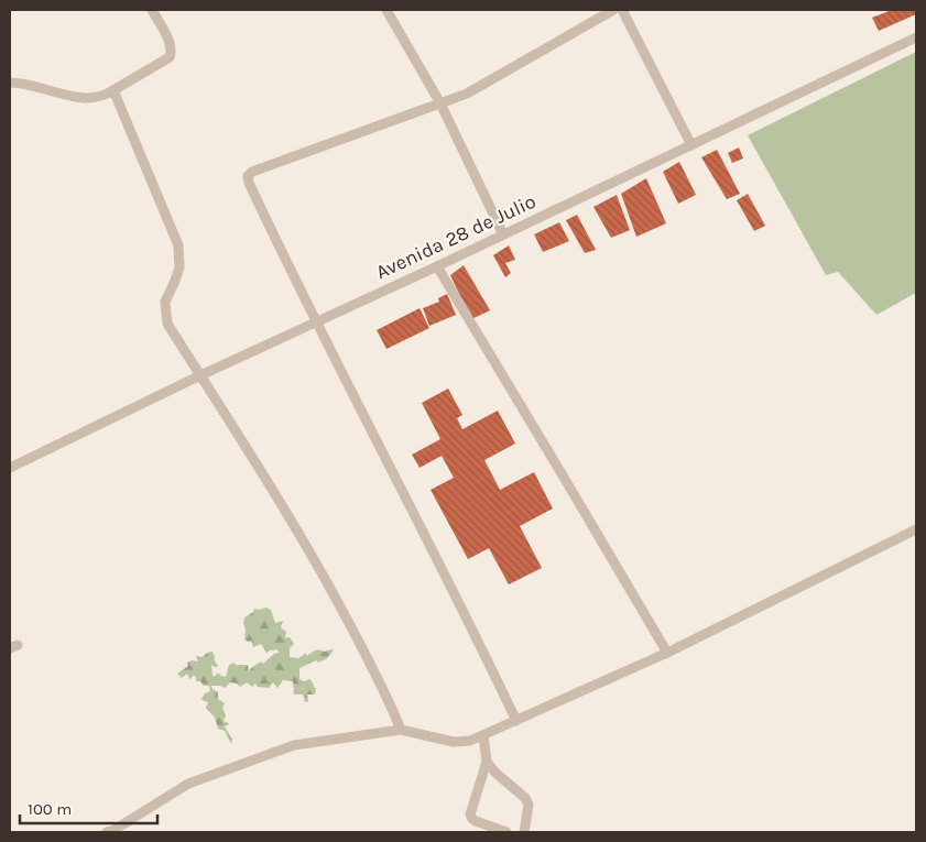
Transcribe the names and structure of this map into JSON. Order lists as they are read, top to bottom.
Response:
{
  "streets": {
    "street": ["Avenida 28 de Julio"]
  },
  "scale_bar": "100 m"
}
